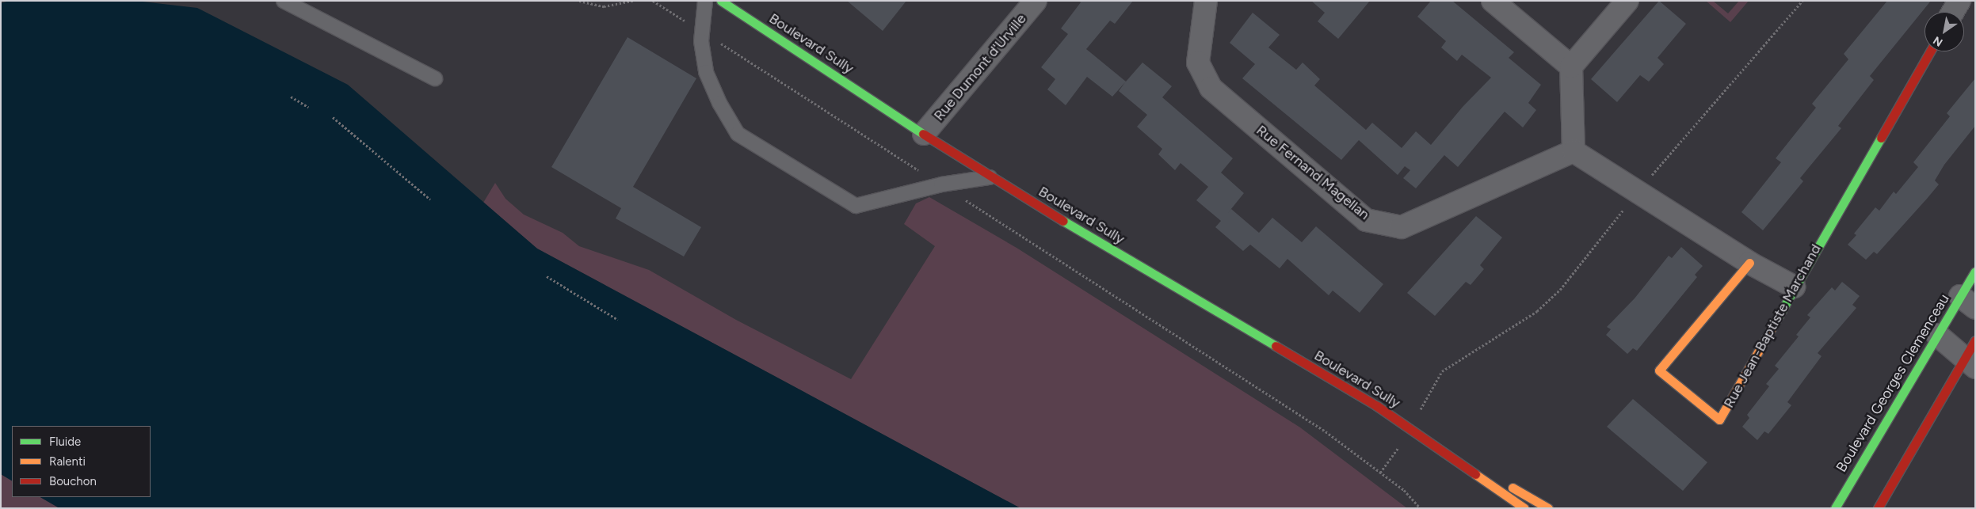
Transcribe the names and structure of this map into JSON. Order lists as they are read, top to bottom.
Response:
{
  "streets": {
    "main road": ["Boulevard Sully", "Rue Jean-Baptiste Marchand", "Boulevard Georges Clemenceau"],
    "street": ["Rue Dumont d'Urville", "Rue Fernand Magellan"]
  },
  "crossings": [
    ["Boulevard Sully", "Rue Dumont d'Urville"]
  ],
  "legend": ["Fluide", "Ralenti", "Bouchon"],
  "north": "bottom left"
}
